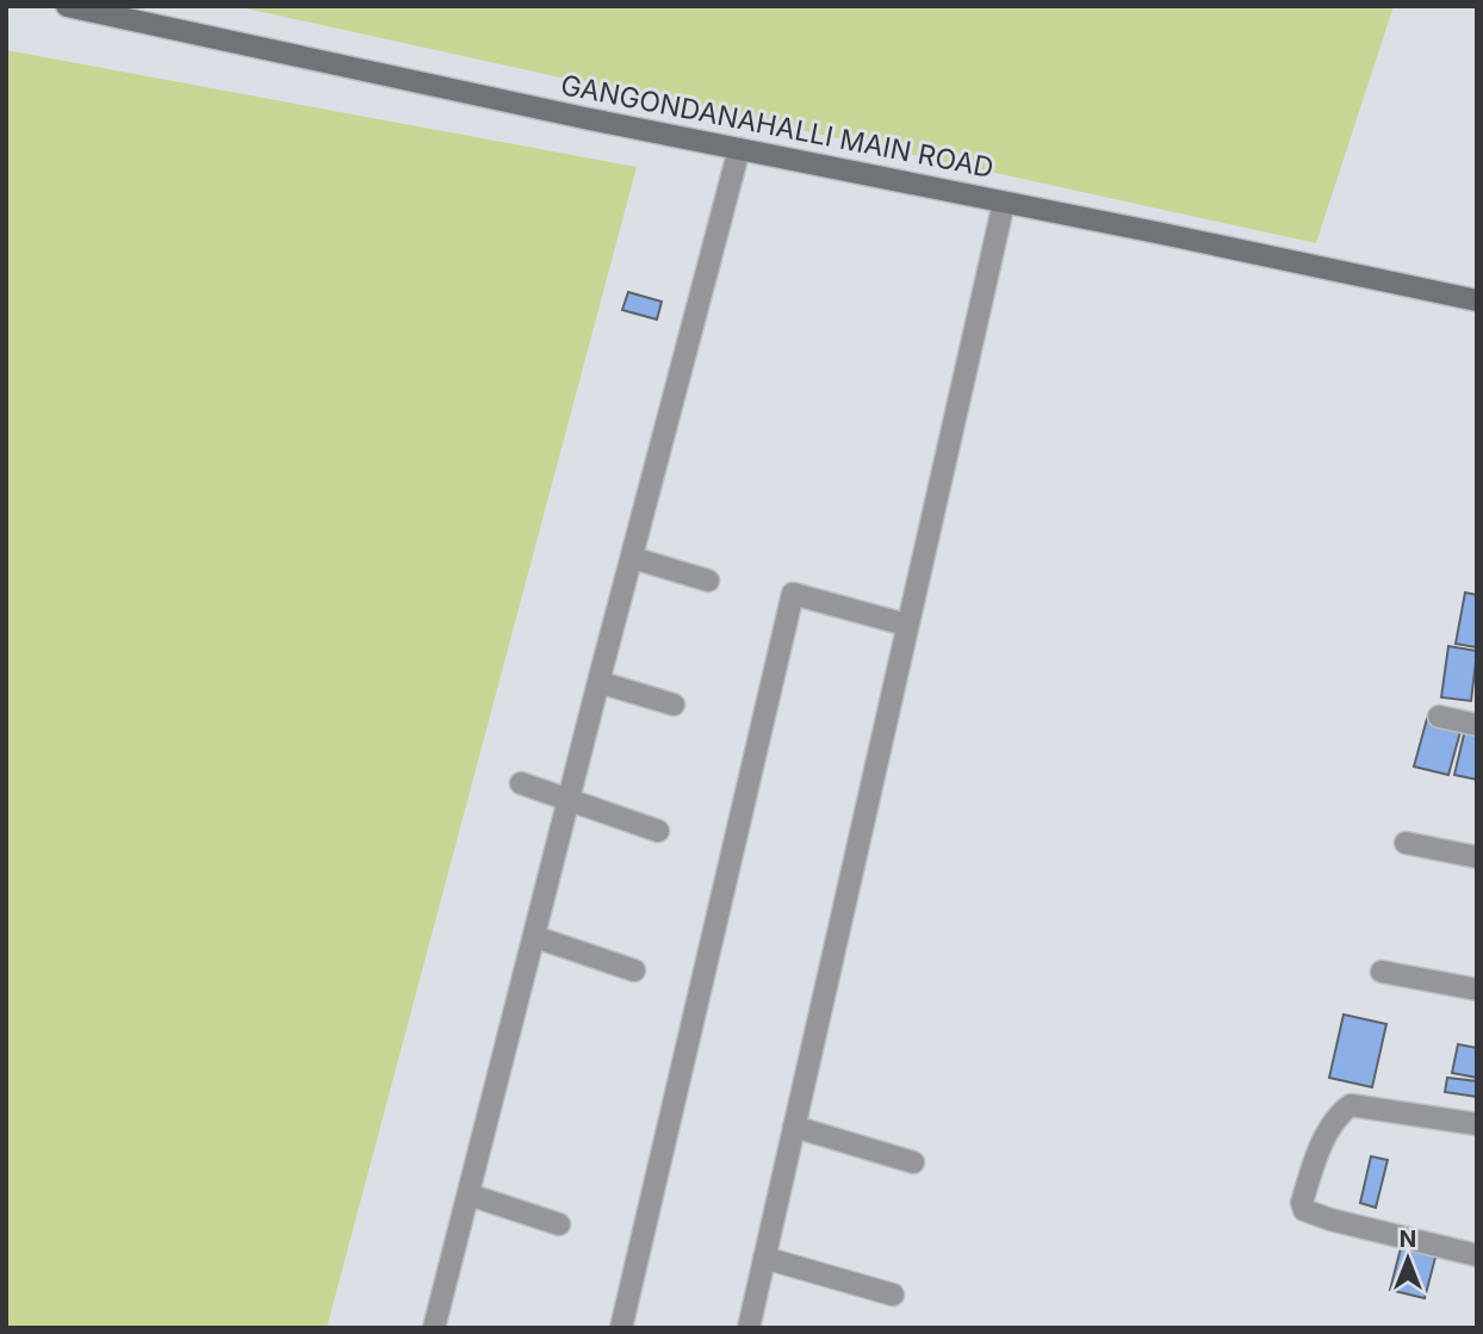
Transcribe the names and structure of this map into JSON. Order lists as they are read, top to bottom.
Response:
{
  "streets": {
    "street": ["GANGONDANAHALLI MAIN ROAD"]
  },
  "north": "top"
}
